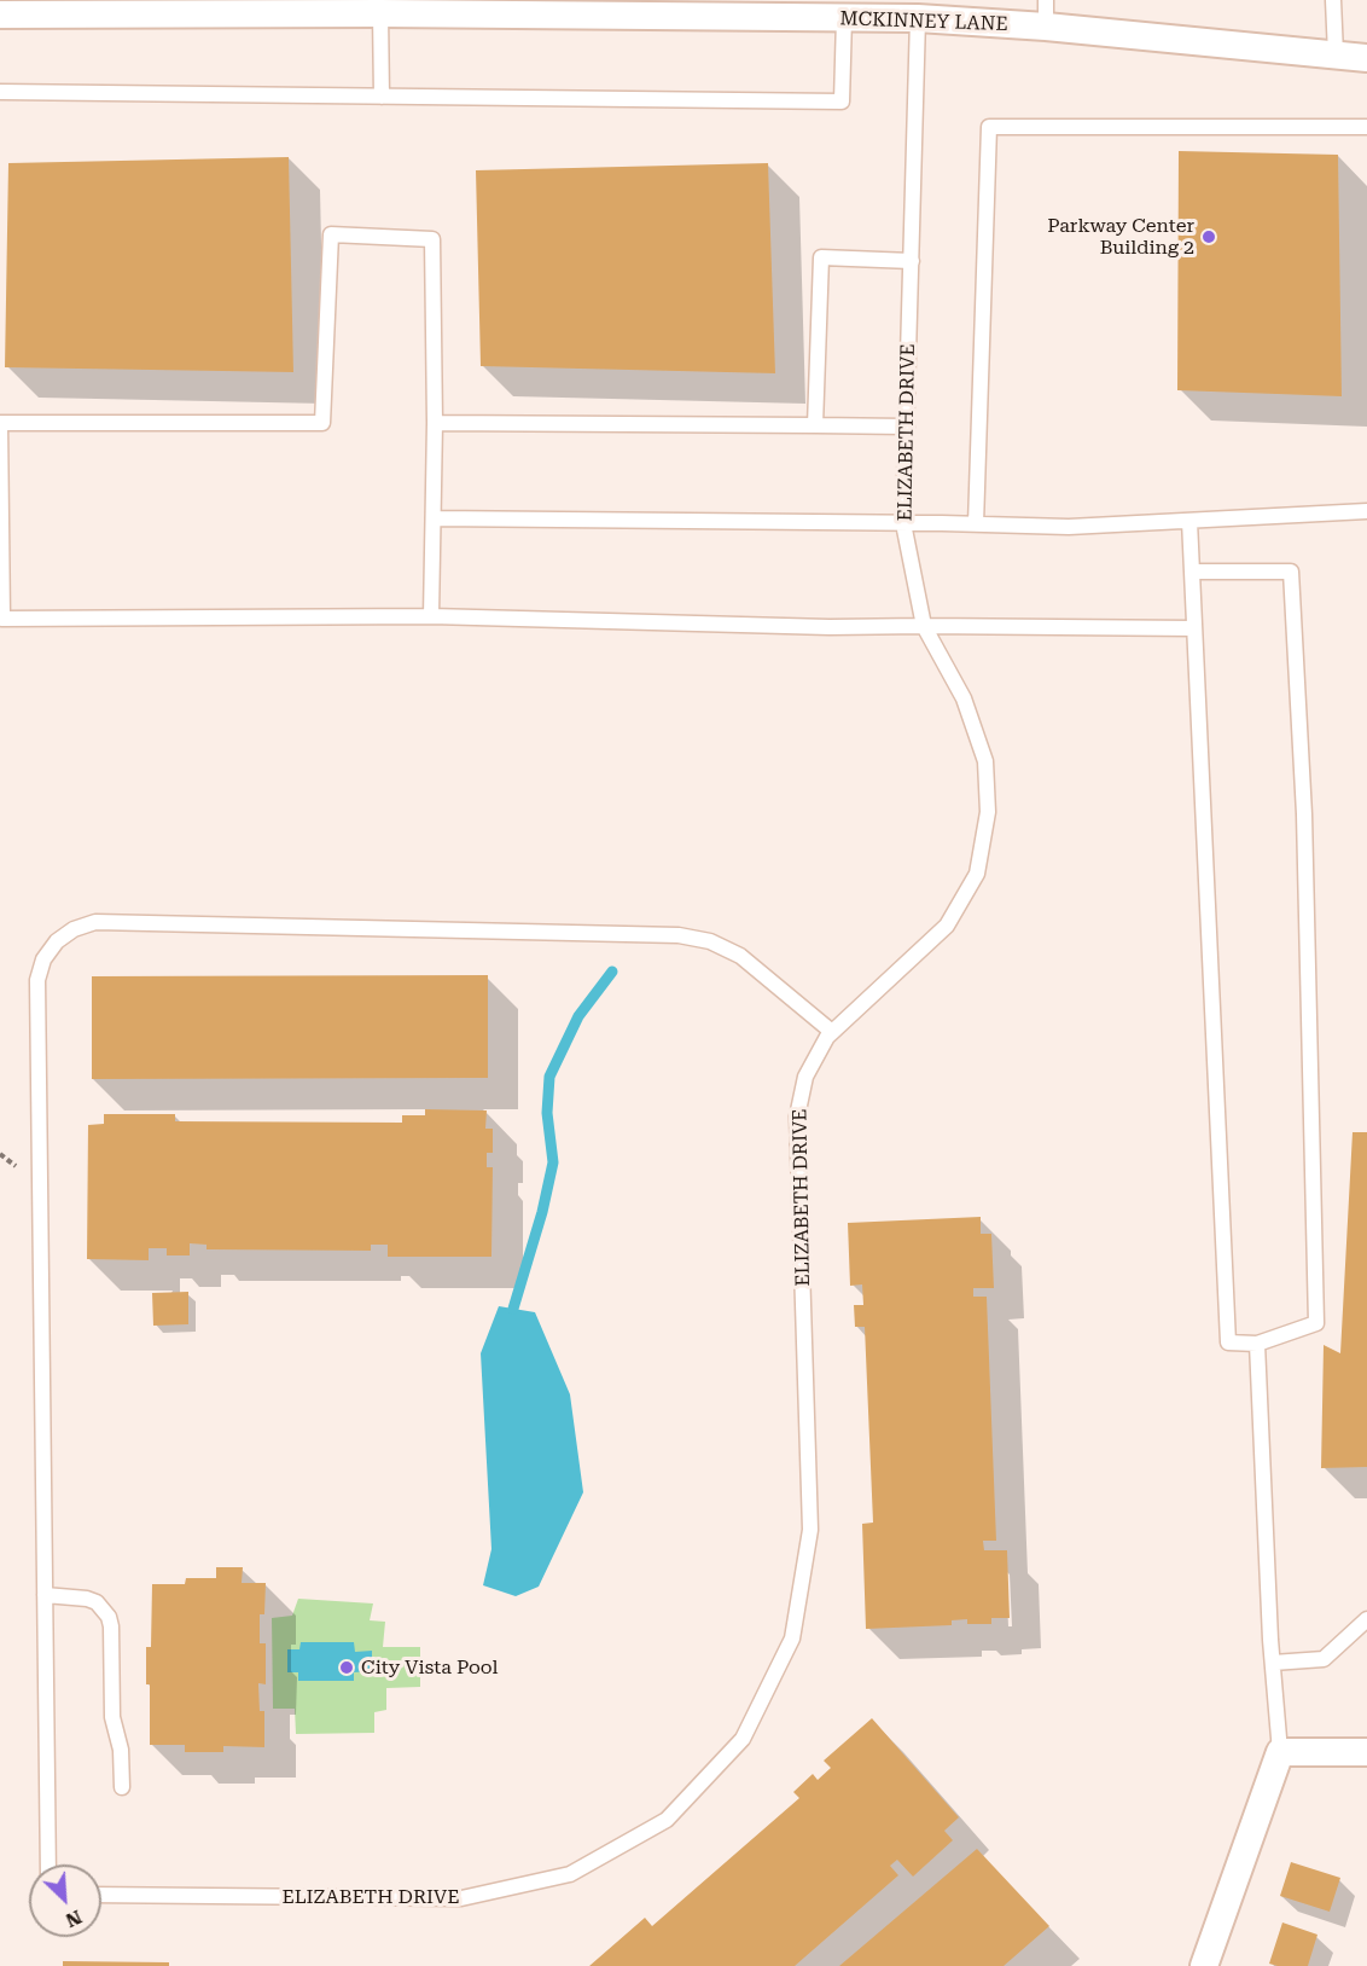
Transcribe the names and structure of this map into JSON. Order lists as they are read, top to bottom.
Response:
{
  "streets": {
    "street": ["MCKINNEY LANE"],
    "lane": ["ELIZABETH DRIVE"]
  },
  "crossings": [
    ["MCKINNEY LANE", "ELIZABETH DRIVE"]
  ],
  "places": ["Parkway Center Building 2", "City Vista Pool"],
  "north": "bottom right"
}
